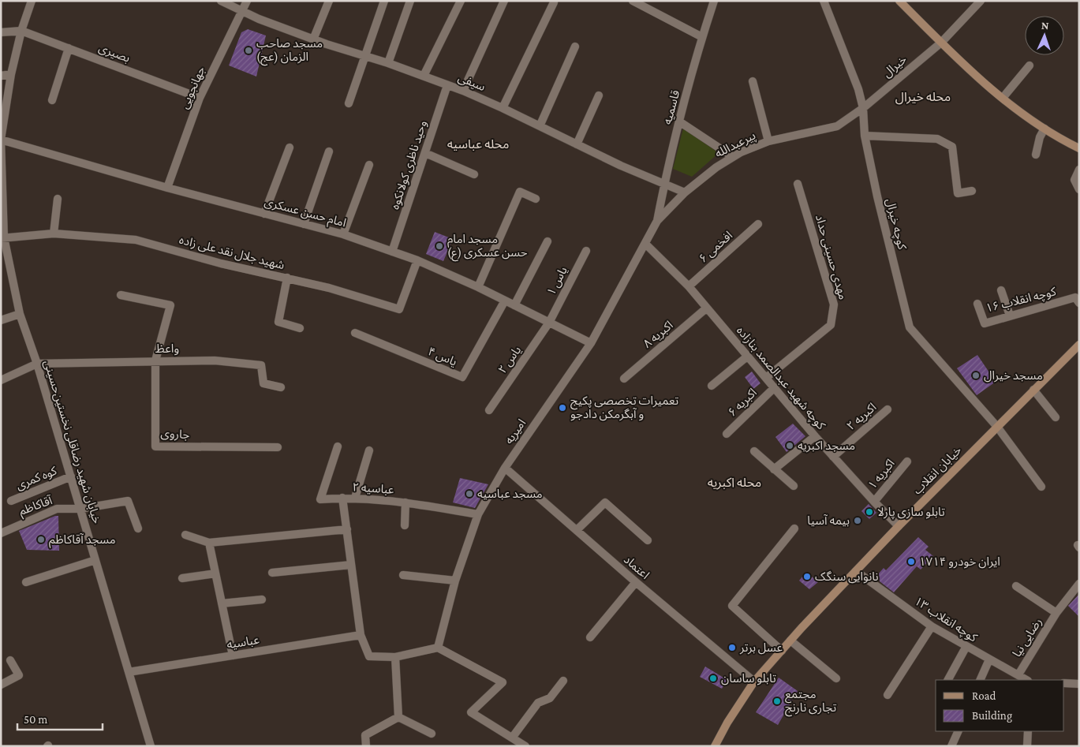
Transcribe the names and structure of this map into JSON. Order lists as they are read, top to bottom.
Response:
{
  "streets": {
    "main road": ["خیابان انقلاب"],
    "street": [
      "بصیری",
      "خیرال",
      "سیفی",
      "جهانجویی",
      "قاسمیه",
      "پیرعبدالله",
      "وحید ناظری کولانکوه",
      "امام حسن عسکری",
      "کوچه خیرال",
      "افخمی ۶",
      "شهید جلال نقد علی زاده",
      "مهدی حسینی حداد",
      "یاس ۱",
      "کوچه انقلاب ۱۶",
      "اکبریه ۸",
      "واعظ",
      "یاس ۴",
      "یاس ۲",
      "کوچه شهید عبدالصمد بنازاده",
      "اکبریه ۶",
      "اکبریه ۲",
      "امیریه",
      "جاروی",
      "خیابان شهید رضاقلی نخستین‌حسینی",
      "اکبریه ۱",
      "کوه کمری",
      "عباسیه ۲",
      "آقاکاظم",
      "اعتماد",
      "کوچه انقلاب ۱۳",
      "رضایی نیا",
      "عباسیه"
    ]
  },
  "crossings": [
    ["بصیری", "جهانجویی"],
    ["بصیری", "خیابان شهید رضاقلی نخستین‌حسینی"],
    ["خیرال", "پیرعبدالله"],
    ["خیرال", "کوچه خیرال"],
    ["سیفی", "جهانجویی"],
    ["سیفی", "قاسمیه"],
    ["سیفی", "پیرعبدالله"],
    ["سیفی", "وحید ناظری کولانکوه"],
    ["جهانجویی", "امام حسن عسکری"],
    ["قاسمیه", "پیرعبدالله"],
    ["پیرعبدالله", "کوچه خیرال"],
    ["پیرعبدالله", "کوچه شهید عبدالصمد بنازاده"],
    ["پیرعبدالله", "امیریه"],
    ["وحید ناظری کولانکوه", "امام حسن عسکری"],
    ["امام حسن عسکری", "شهید جلال نقد علی زاده"],
    ["امام حسن عسکری", "یاس ۱"],
    ["امام حسن عسکری", "یاس ۴"],
    ["امام حسن عسکری", "یاس ۲"],
    ["امام حسن عسکری", "امیریه"],
    ["امام حسن عسکری", "خیابان شهید رضاقلی نخستین‌حسینی"],
    ["کوچه خیرال", "خیابان انقلاب"],
    ["افخمی ۶", "کوچه شهید عبدالصمد بنازاده"],
    ["شهید جلال نقد علی زاده", "خیابان شهید رضاقلی نخستین‌حسینی"],
    ["مهدی حسینی حداد", "کوچه شهید عبدالصمد بنازاده"],
    ["یاس ۱", "یاس ۲"],
    ["اکبریه ۸", "کوچه شهید عبدالصمد بنازاده"],
    ["واعظ", "جاروی"],
    ["واعظ", "خیابان شهید رضاقلی نخستین‌حسینی"],
    ["کوچه شهید عبدالصمد بنازاده", "اکبریه ۶"],
    ["کوچه شهید عبدالصمد بنازاده", "اکبریه ۲"],
    ["کوچه شهید عبدالصمد بنازاده", "امیریه"],
    ["کوچه شهید عبدالصمد بنازاده", "خیابان انقلاب"],
    ["کوچه شهید عبدالصمد بنازاده", "اکبریه ۱"],
    ["امیریه", "عباسیه ۲"],
    ["امیریه", "اعتماد"],
    ["خیابان شهید رضاقلی نخستین‌حسینی", "کوه کمری"],
    ["خیابان شهید رضاقلی نخستین‌حسینی", "آقاکاظم"],
    ["خیابان شهید رضاقلی نخستین‌حسینی", "عباسیه"],
    ["خیابان انقلاب", "اعتماد"],
    ["خیابان انقلاب", "کوچه انقلاب ۱۳"],
    ["کوچه انقلاب ۱۳", "رضایی نیا"]
  ],
  "districts": ["محله خیرال", "محله عباسیه", "محله اکبریه"],
  "places": [
    "مسجد صاحب الزمان (عج)",
    "مسجد امام حسن عسکری (ع)",
    "مسجد خیرال",
    "تعمیرات تخصصی پکیج و آبگرمکن دادجو",
    "مسجد اکبریه",
    "مسجد عباسیه",
    "تابلو سازی پارلا",
    "بیمه آسیا",
    "مسجد آقاکاظم",
    "ایران خودرو ۱۷۱۴",
    "نانوایی سنگک",
    "عسل برتر",
    "تابلو ساسان",
    "مجتمع تجاری نارنج"
  ],
  "legend": ["Road", "Building"],
  "scale_bar": "50 m",
  "north": "top"
}
